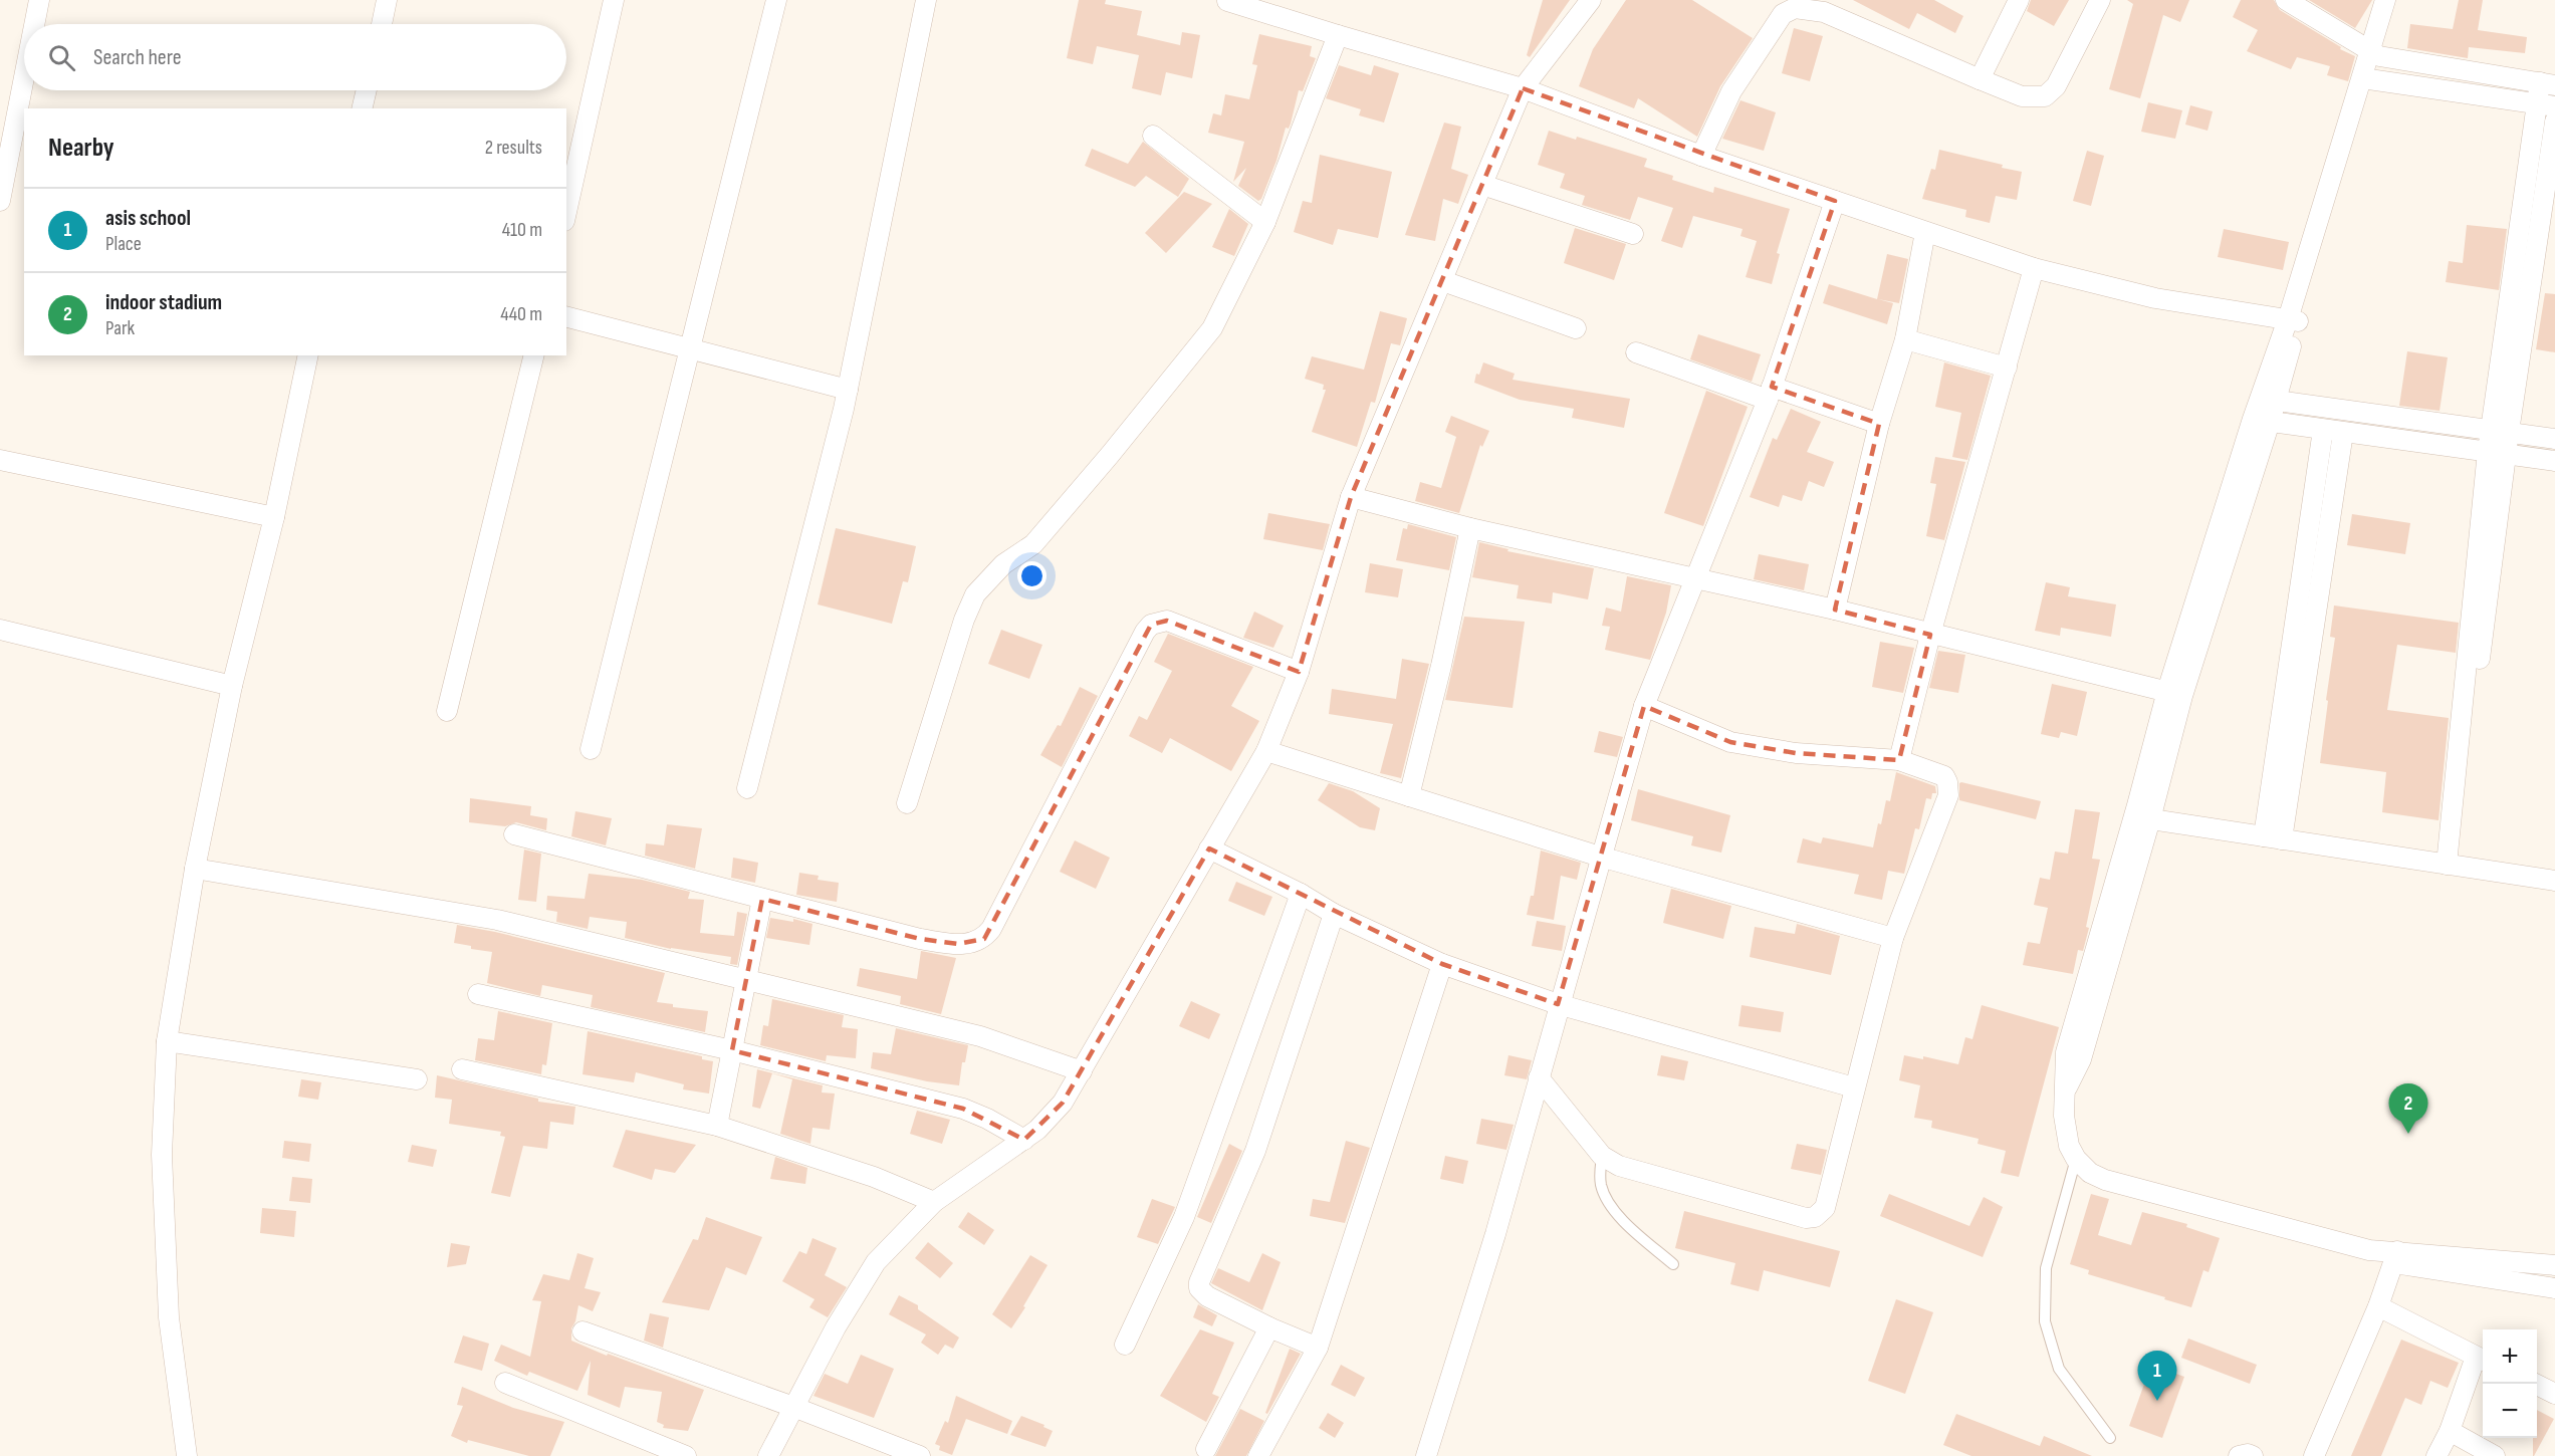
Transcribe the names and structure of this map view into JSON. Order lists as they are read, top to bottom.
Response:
{
  "page": {
    "search": "Search here",
    "heading": ["Nearby", "2 results"],
    "list": [
      {
        "mark": "1",
        "name": "asis school",
        "note": "Place",
        "value": "410 m"
      },
      {
        "mark": "2",
        "name": "indoor stadium",
        "note": "Park",
        "value": "440 m"
      }
    ],
    "pins": ["2", "1"],
    "map_buttons": ["+", "−"]
  }
}
